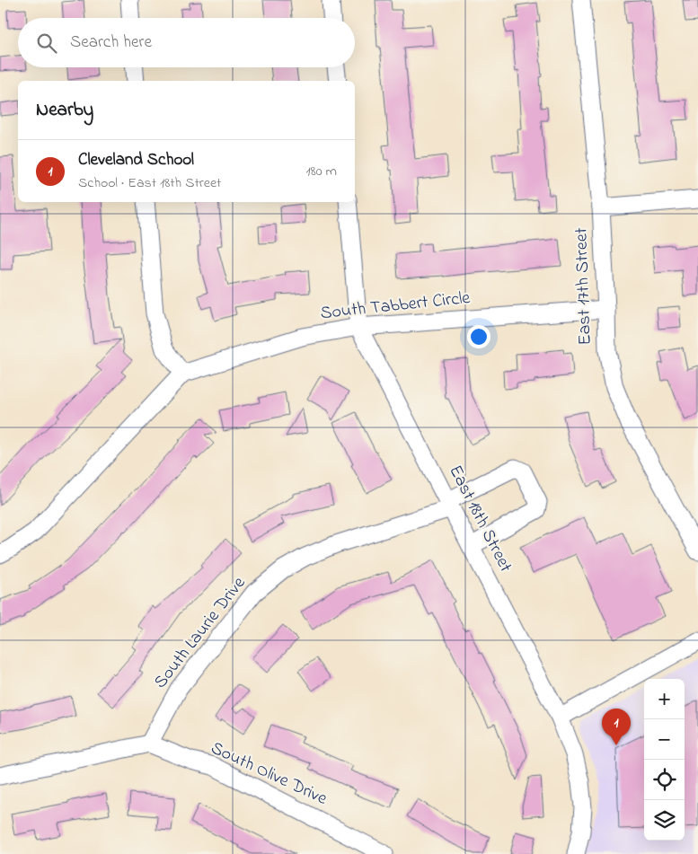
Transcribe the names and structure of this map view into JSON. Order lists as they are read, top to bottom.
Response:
{
  "streets": {
    "street": [
      "East 17th Street",
      "South Tabbert Circle",
      "East 18th Street",
      "South Laurie Drive",
      "South Olive Drive"
    ]
  },
  "crossings": [
    ["East 17th Street", "South Tabbert Circle"],
    ["South Tabbert Circle", "East 18th Street"],
    ["East 18th Street", "South Laurie Drive"],
    ["South Laurie Drive", "South Olive Drive"]
  ],
  "page": {
    "search": "Search here",
    "heading": "Nearby",
    "list": [
      {
        "mark": "1",
        "name": "Cleveland School",
        "note": "School · East 18th Street",
        "value": "180 m"
      }
    ],
    "map_buttons": ["+", "−"],
    "pins": "1"
  }
}
